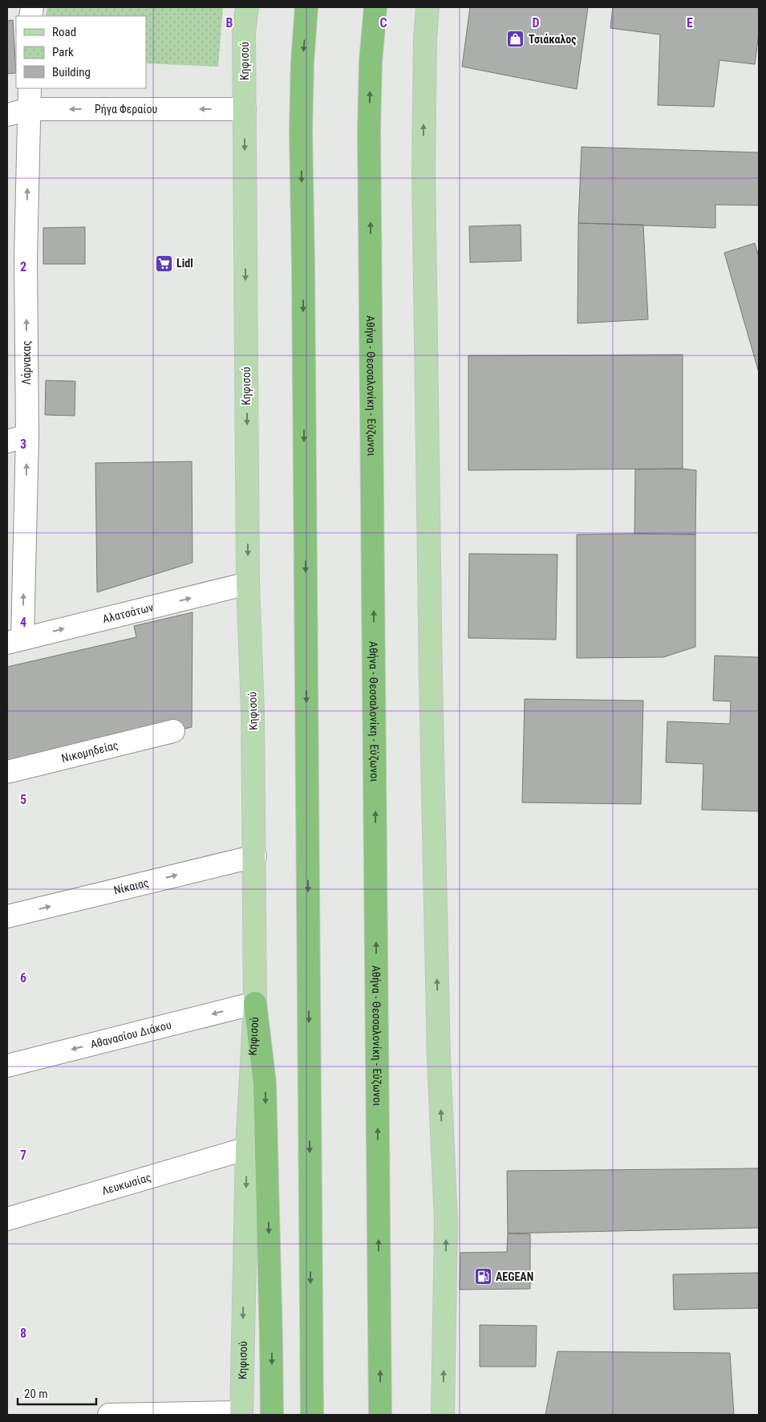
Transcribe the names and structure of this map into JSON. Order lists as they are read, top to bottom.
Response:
{
  "streets": {
    "highway": ["Αθήνα - Θεσσαλονίκη - Εύζωνοι"],
    "main road": ["Κηφισού"],
    "street": [
      "Ρήγα Φεραίου",
      "Λάρνακας",
      "Αλατσάτων",
      "Νικομηδείας",
      "Νίκαιας",
      "Αθανασίου Διάκου",
      "Λευκωσίας"
    ]
  },
  "crossings": [
    ["Κηφισού", "Ρήγα Φεραίου"],
    ["Κηφισού", "Αλατσάτων"],
    ["Κηφισού", "Νίκαιας"],
    ["Κηφισού", "Αθανασίου Διάκου"],
    ["Κηφισού", "Λευκωσίας"],
    ["Ρήγα Φεραίου", "Λάρνακας"],
    ["Λάρνακας", "Αλατσάτων"]
  ],
  "one_way": [
    "Ρήγα Φεραίου",
    "Λάρνακας",
    "Αλατσάτων",
    "Νίκαιας",
    "Αθανασίου Διάκου"
  ],
  "places": {
    "shop": ["Τσιάκαλος"],
    "supermarket": ["Lidl"],
    "fuel station": ["AEGEAN"]
  },
  "legend": ["Road", "Park", "Building"],
  "scale_bar": "20 m",
  "grid": {
    "columns": [
      "B",
      "C",
      "D",
      "E"
    ],
    "rows": [
      "2",
      "3",
      "4",
      "5",
      "6",
      "7",
      "8"
    ]
  }
}
